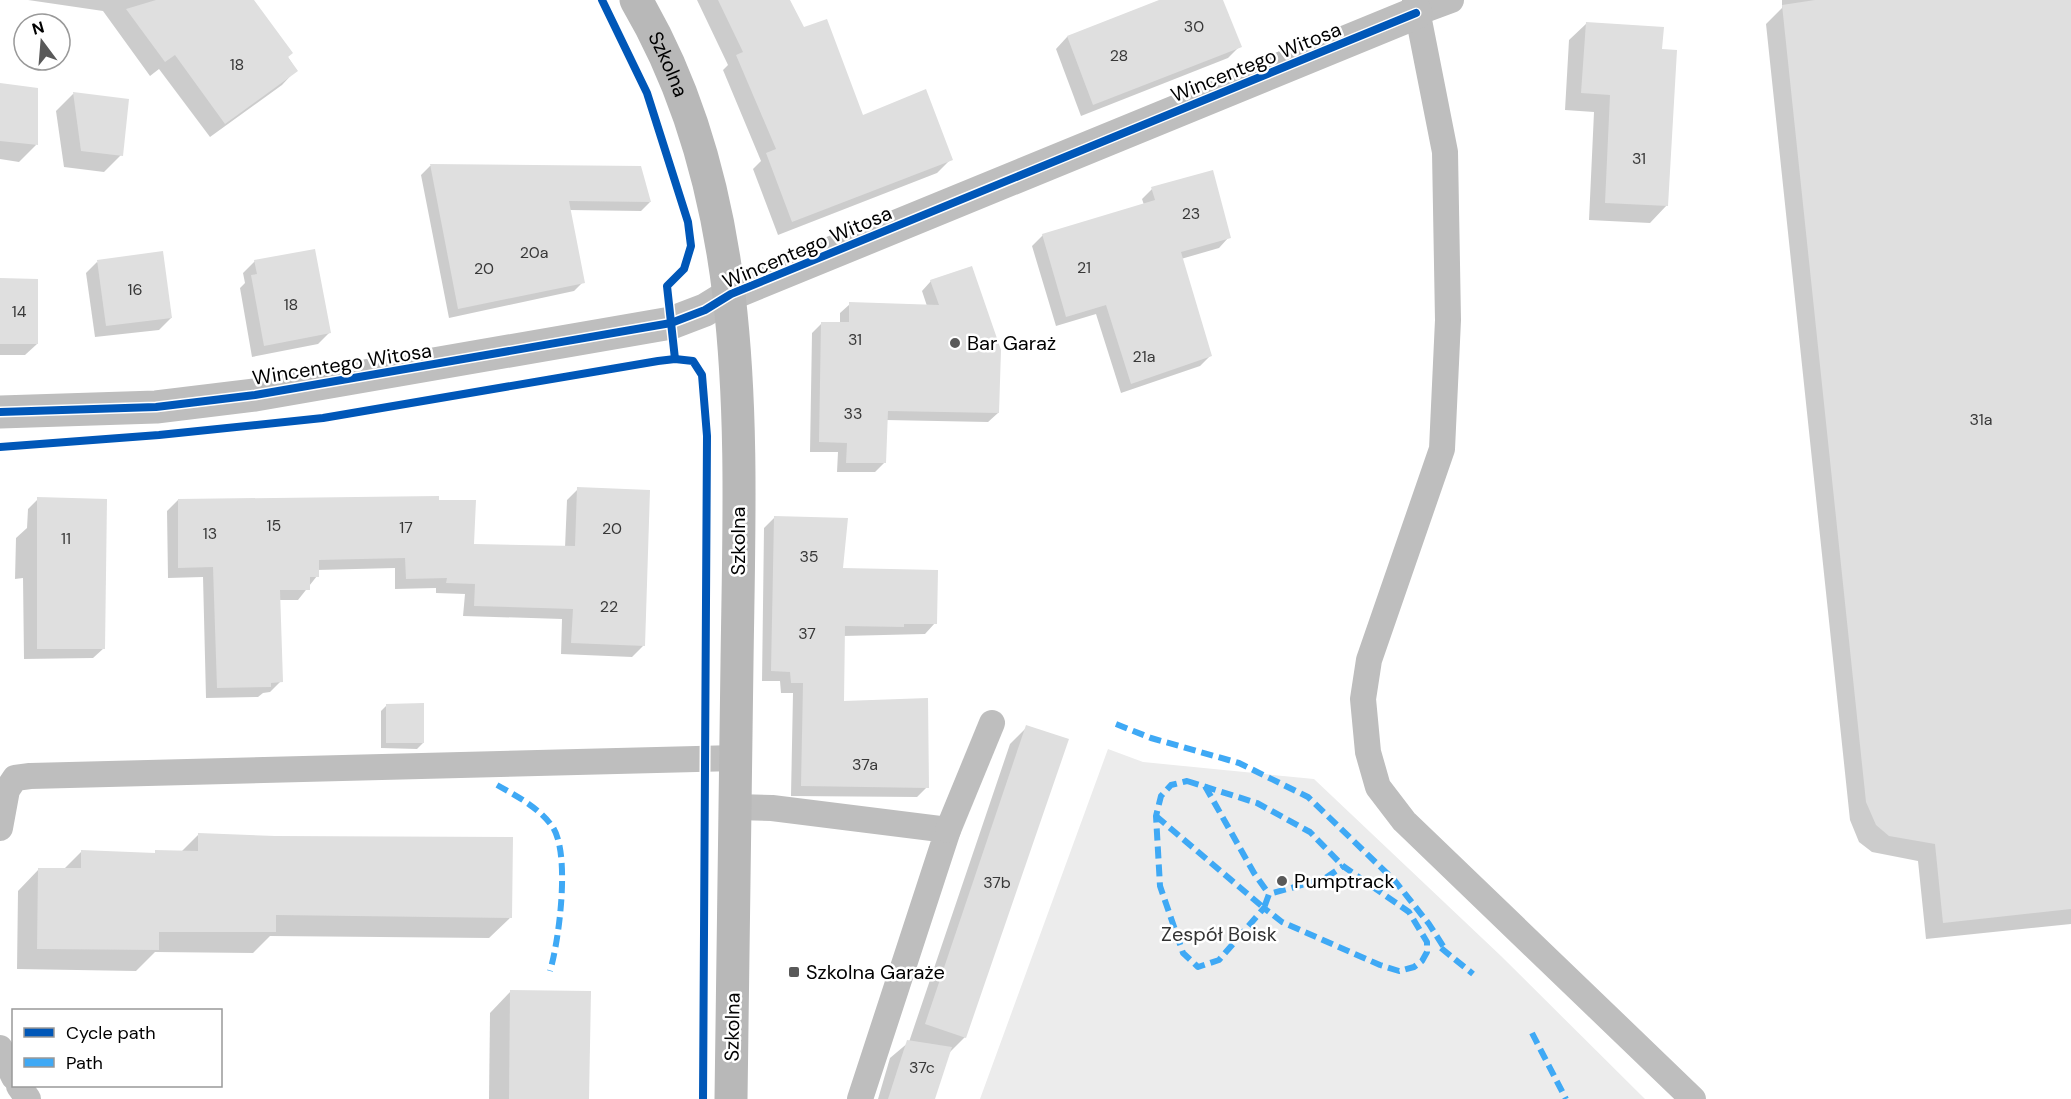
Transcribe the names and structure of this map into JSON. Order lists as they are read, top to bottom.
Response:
{
  "streets": {
    "street": ["Wincentego Witosa", "Szkolna"]
  },
  "crossings": [
    ["Wincentego Witosa", "Szkolna"]
  ],
  "parks": ["Zespół Boisk"],
  "places": {
    "other": ["Bar Garaż", "Pumptrack"],
    "transit": ["Szkolna Garaże"]
  },
  "house_numbers": [
    "30",
    "28",
    "18",
    "31",
    "23",
    "20a",
    "21",
    "20",
    "16",
    "18",
    "14",
    "31",
    "21a",
    "33",
    "31a",
    "15",
    "17",
    "20",
    "13",
    "11",
    "35",
    "22",
    "37",
    "37a",
    "37b",
    "37c"
  ],
  "legend": ["Cycle path", "Path"],
  "north": "top"
}
